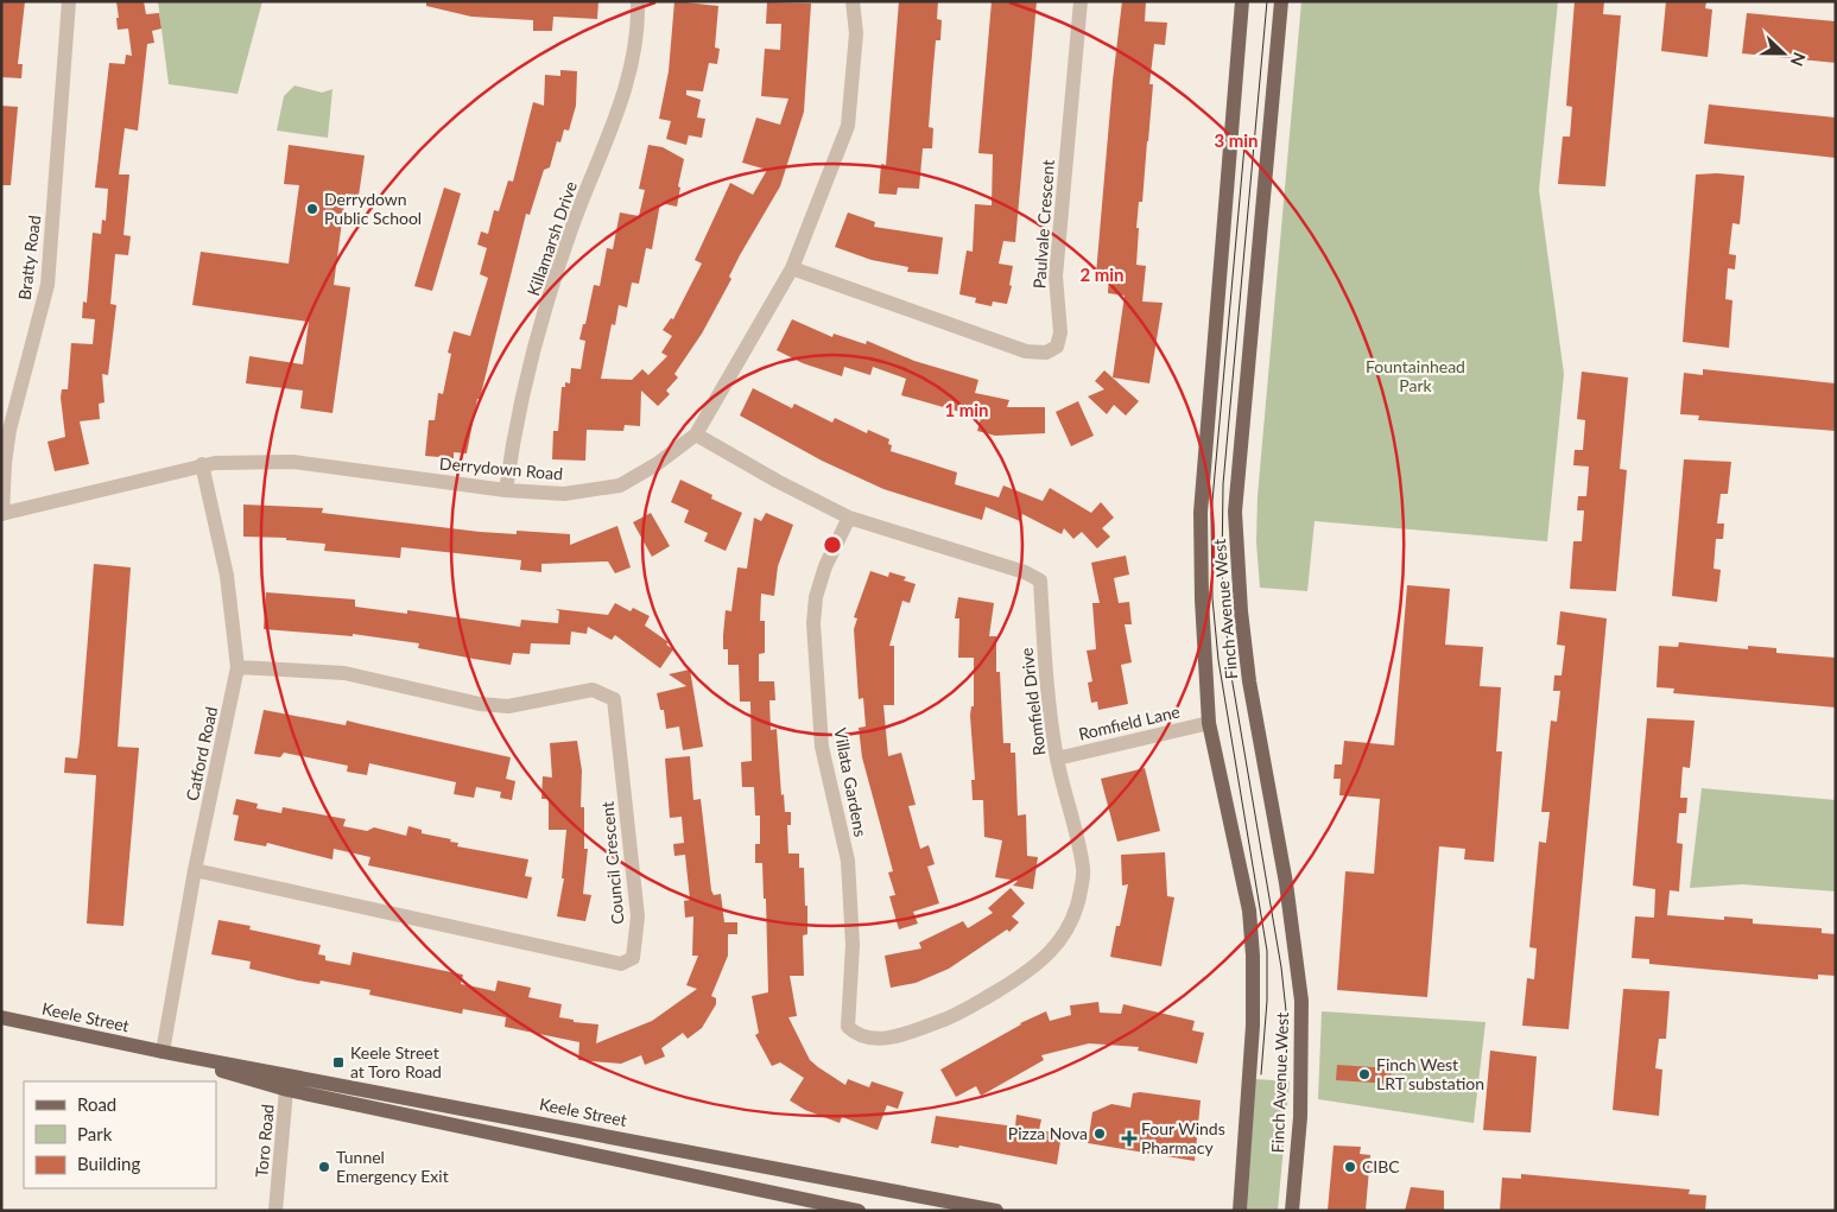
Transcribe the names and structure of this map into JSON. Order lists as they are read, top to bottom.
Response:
{
  "streets": {
    "main road": ["Finch Avenue West", "Keele Street"],
    "street": [
      "Paulvale Crescent",
      "Killamarsh Drive",
      "Bratty Road",
      "Derrydown Road",
      "Romfield Drive",
      "Romfield Lane",
      "Catford Road",
      "Villata Gardens",
      "Council Crescent",
      "Toro Road"
    ]
  },
  "crossings": [
    ["Paulvale Crescent", "Derrydown Road"],
    ["Killamarsh Drive", "Derrydown Road"],
    ["Bratty Road", "Derrydown Road"],
    ["Derrydown Road", "Romfield Drive"],
    ["Derrydown Road", "Catford Road"],
    ["Finch Avenue West", "Romfield Lane"],
    ["Romfield Drive", "Romfield Lane"],
    ["Romfield Drive", "Villata Gardens"],
    ["Catford Road", "Council Crescent"],
    ["Catford Road", "Keele Street"],
    ["Keele Street", "Toro Road"]
  ],
  "parks": ["Fountainhead Park"],
  "places": {
    "other": [
      "Derrydown Public School",
      "Finch West LRT substation",
      "Pizza Nova",
      "Tunnel Emergency Exit",
      "CIBC"
    ],
    "transit": ["Keele Street at Toro Road"],
    "health": ["Four Winds Pharmacy"]
  },
  "legend": ["Road", "Park", "Building"],
  "north": "right",
  "rings": ["3 min", "2 min", "1 min"]
}
